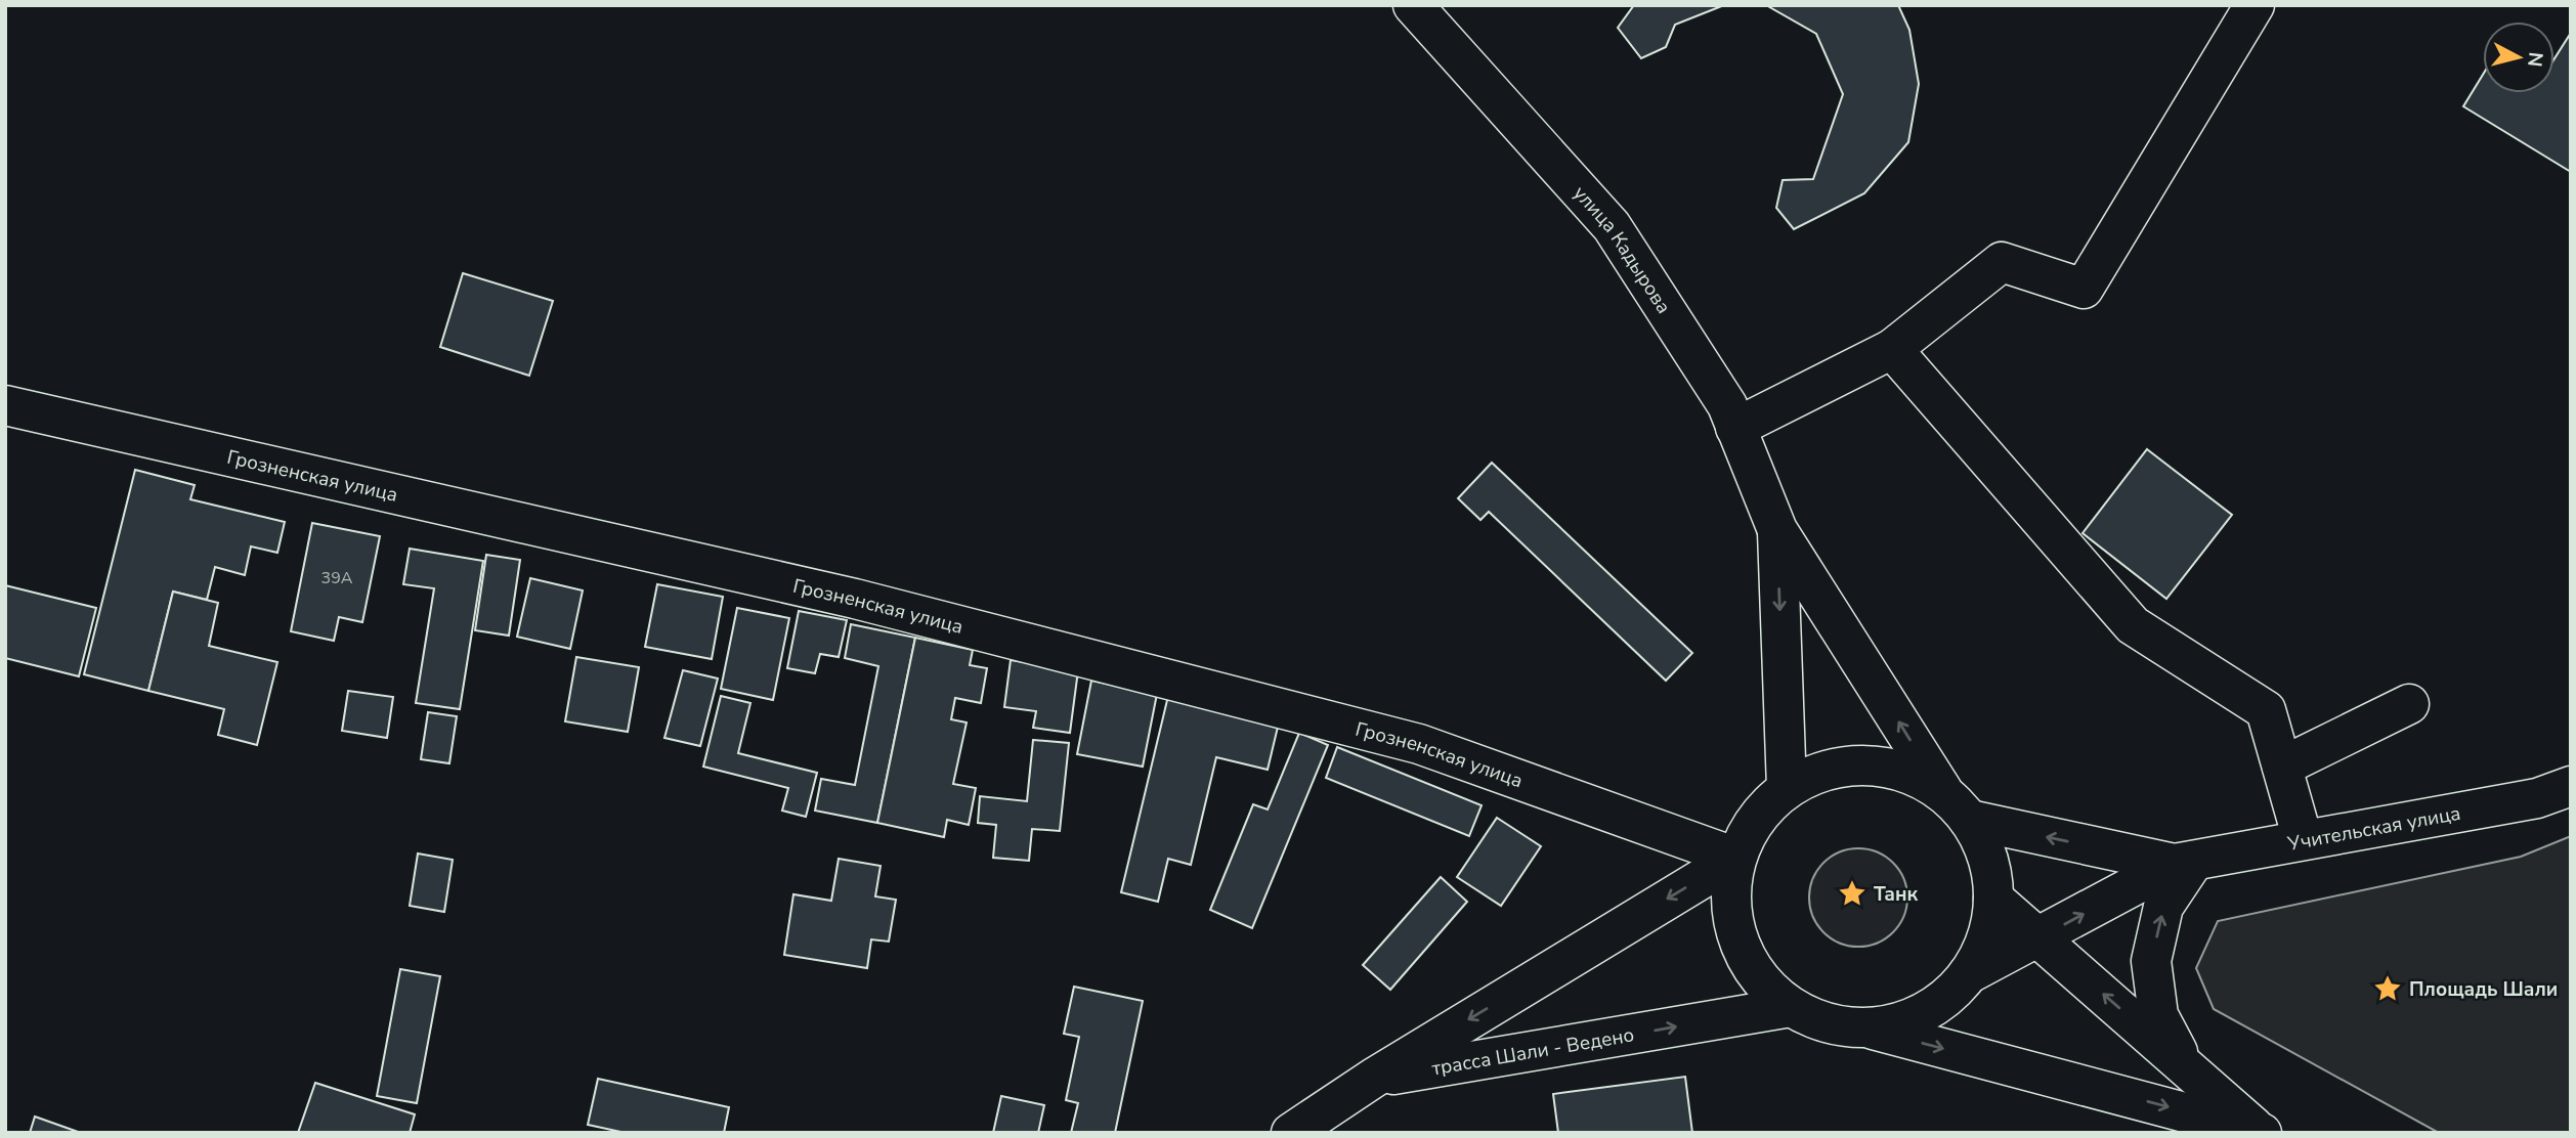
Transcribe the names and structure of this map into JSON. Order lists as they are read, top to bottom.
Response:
{
  "streets": {
    "street": [
      "улица Кадырова",
      "Грозненская улица",
      "Учительская улица",
      "трасса Шали - Ведено"
    ]
  },
  "places": {
    "place": ["Танк", "Площадь Шали"]
  },
  "house_numbers": ["39А"],
  "north": "right"
}
